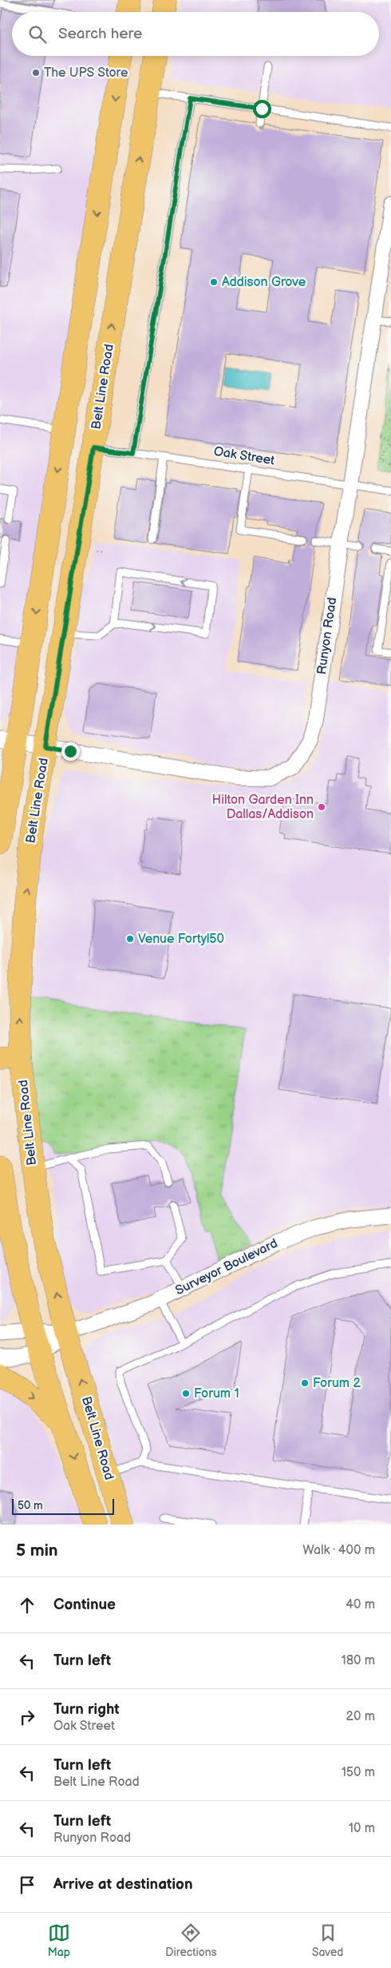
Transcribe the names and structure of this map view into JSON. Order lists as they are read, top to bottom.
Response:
{
  "streets": {
    "main road": ["Belt Line Road"],
    "street": ["Runyon Road", "Surveyor Boulevard"],
    "lane": ["Oak Street"]
  },
  "crossings": [
    ["Belt Line Road", "Oak Street"],
    ["Belt Line Road", "Runyon Road"],
    ["Belt Line Road", "Surveyor Boulevard"],
    ["Oak Street", "Runyon Road"]
  ],
  "places": [
    "The UPS Store",
    "Addison Grove",
    "Hilton Garden Inn Dallas/Addison",
    "Venue Forty|50",
    "Forum 2",
    "Forum 1"
  ],
  "scale_bar": "50 m",
  "page": {
    "search": "Search here",
    "scale": "50 m",
    "heading": ["5 min", "Walk · 400 m"],
    "list": [
      ["Continue", "40 m"],
      ["Turn left", "180 m"],
      ["Turn right", "Oak Street", "20 m"],
      ["Turn left", "Belt Line Road", "150 m"],
      ["Turn left", "Runyon Road", "10 m"],
      "Arrive at destination"
    ],
    "nav": ["Map", "Directions", "Saved"]
  }
}
